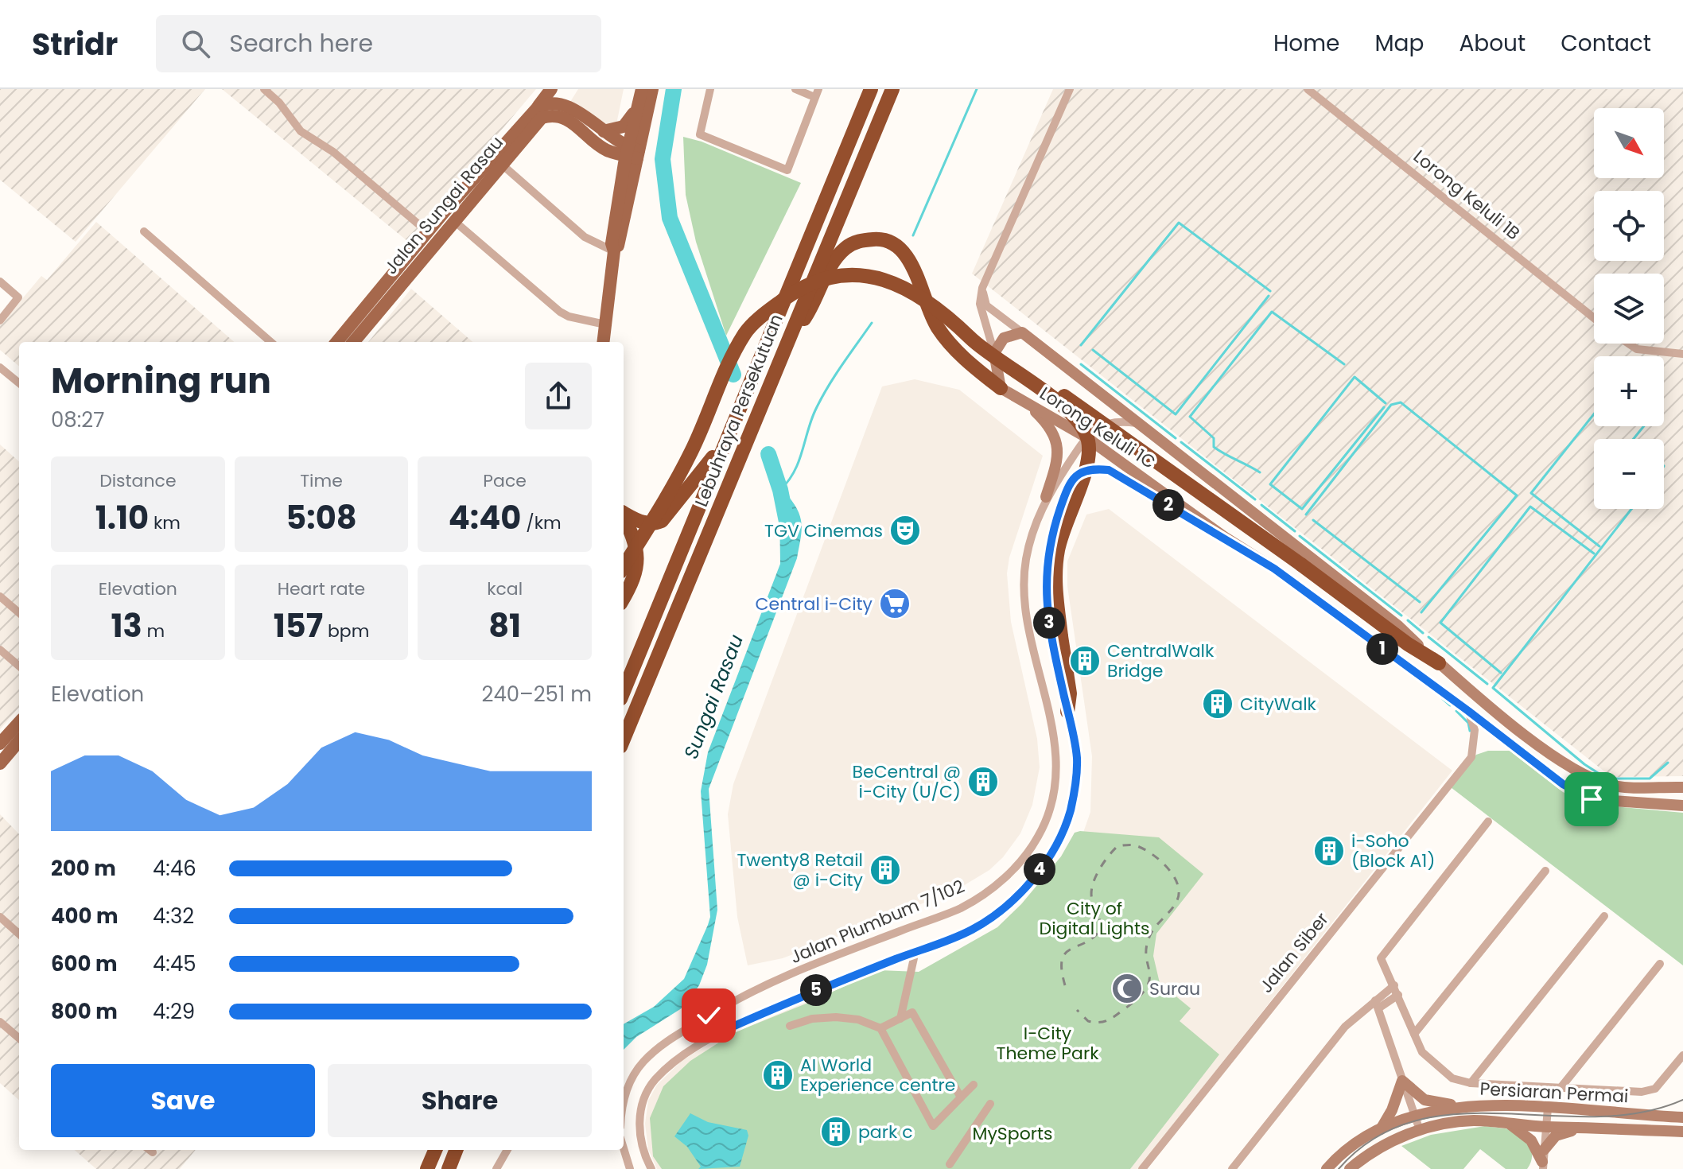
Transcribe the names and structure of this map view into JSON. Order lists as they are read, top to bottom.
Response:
{
  "streets": {
    "highway": ["Lebuhraya Persekutuan"],
    "main road": ["Jalan Sungai Rasau"],
    "street": [
      "Lorong Keluli 1B",
      "Lorong Keluli 1C",
      "Jalan Plumbum 7/102",
      "Jalan Siber",
      "Persiaran Permai"
    ]
  },
  "crossings": [
    ["Lorong Keluli 1C", "Jalan Plumbum 7/102"],
    ["Lorong Keluli 1C", "Jalan Siber"]
  ],
  "water": ["Sungai Rasau"],
  "parks": ["City of Digital Lights", "I-City Theme Park", "MySports"],
  "places": {
    "theatre": ["TGV Cinemas"],
    "supermarket": ["Central i-City"],
    "building": [
      "CentralWalk Bridge",
      "CityWalk",
      "BeCentral @ i-City (U/C)",
      "i-Soho (Block A1)",
      "Twenty8 Retail @ i-City",
      "AI World Experience centre",
      "park c"
    ],
    "mosque": ["Surau"]
  },
  "north": "bottom right",
  "page": {
    "header": "Stridr",
    "search": "Search here",
    "nav": [
      "Home",
      "Map",
      "About",
      "Contact"
    ],
    "map_buttons": ["+", "−"],
    "heading": ["Morning run", "08:27"],
    "stats": [
      ["Distance", "1.10 km"],
      ["Time", "5:08"],
      ["Pace", "4:40 /km"],
      ["Elevation", "13 m"],
      ["Heart rate", "157 bpm"],
      ["kcal", "81"]
    ],
    "pins": [
      "2",
      "3",
      "1",
      "4",
      "5"
    ],
    "chart": ["Elevation", "240–251 m"],
    "list": [
      {
        "name": "200 m",
        "note": "4:46"
      },
      {
        "name": "400 m",
        "note": "4:32"
      },
      {
        "name": "600 m",
        "note": "4:45"
      },
      {
        "name": "800 m",
        "note": "4:29"
      }
    ],
    "buttons": ["Save", "Share"]
  }
}
